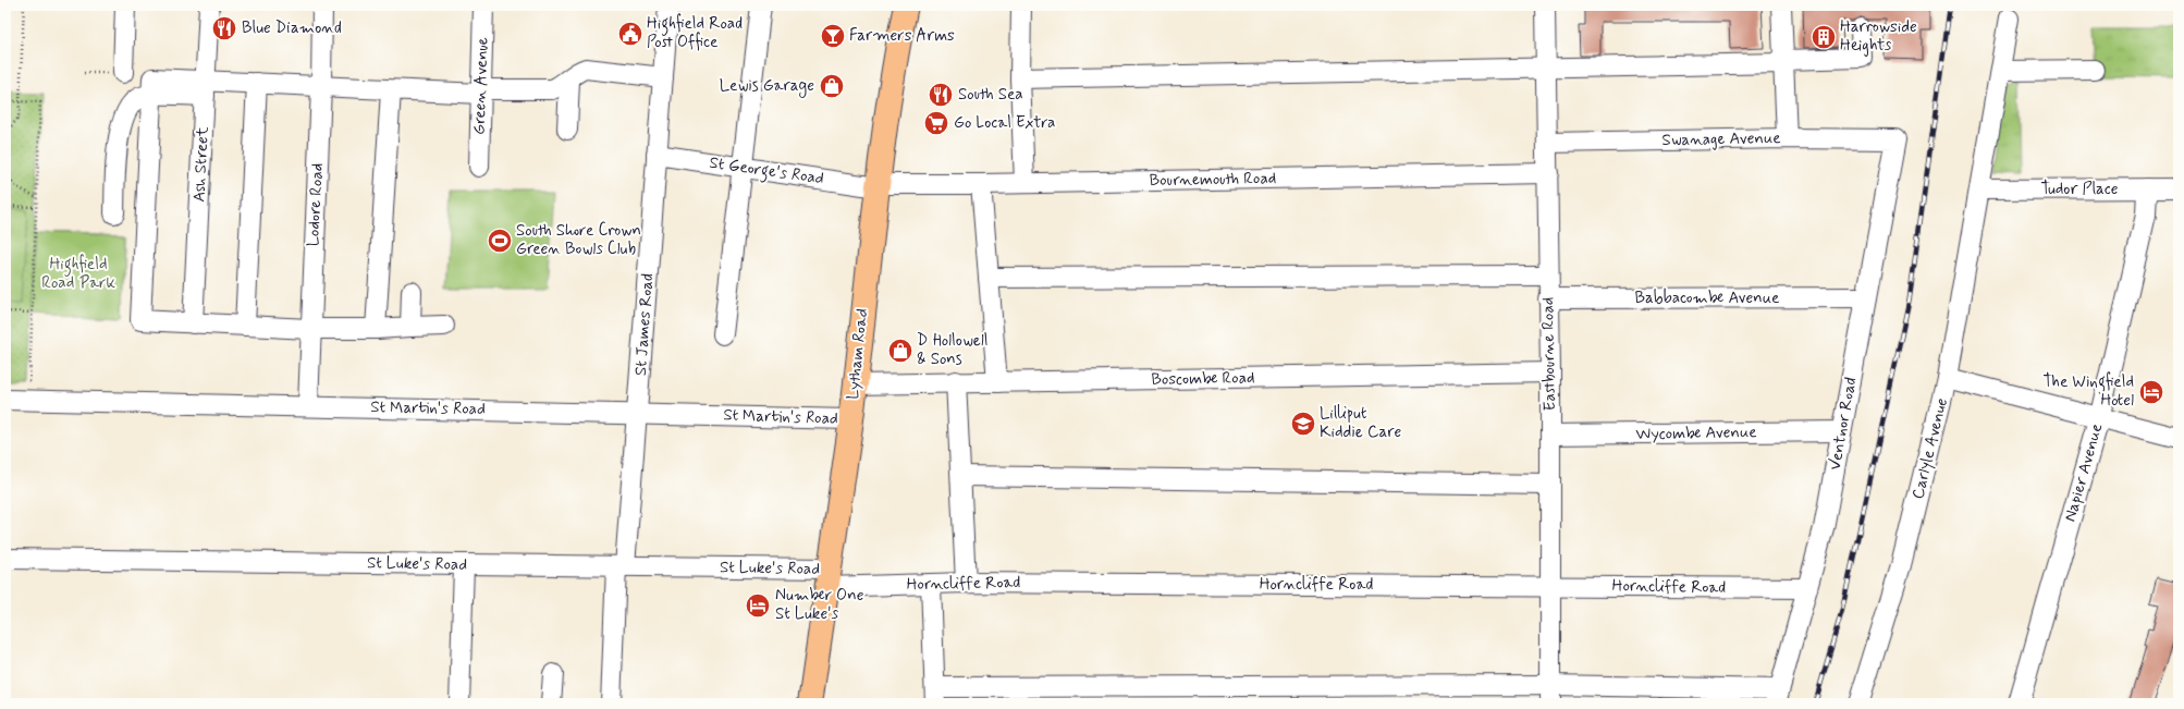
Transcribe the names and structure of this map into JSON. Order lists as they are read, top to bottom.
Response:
{
  "streets": {
    "main road": ["Lytham Road"],
    "street": [
      "Green Avenue",
      "Swanage Avenue",
      "Ash Street",
      "St George's Road",
      "Bournemouth Road",
      "Tudor Place",
      "Lodore Road",
      "Babbacombe Avenue",
      "St James Road",
      "Eastbourne Road",
      "Boscombe Road",
      "St Martin's Road",
      "Ventnor Road",
      "Wycombe Avenue",
      "Carlyle Avenue",
      "Napier Avenue",
      "St Luke's Road",
      "Horncliffe Road"
    ]
  },
  "crossings": [
    ["Swanage Avenue", "Eastbourne Road"],
    ["Swanage Avenue", "Ventnor Road"],
    ["St George's Road", "Bournemouth Road"],
    ["St George's Road", "St James Road"],
    ["St George's Road", "Lytham Road"],
    ["Bournemouth Road", "Lytham Road"],
    ["Bournemouth Road", "Eastbourne Road"],
    ["Tudor Place", "Carlyle Avenue"],
    ["Tudor Place", "Napier Avenue"],
    ["Lodore Road", "St Martin's Road"],
    ["Babbacombe Avenue", "Eastbourne Road"],
    ["Babbacombe Avenue", "Ventnor Road"],
    ["St James Road", "St Martin's Road"],
    ["St James Road", "St Luke's Road"],
    ["Lytham Road", "Boscombe Road"],
    ["Lytham Road", "St Martin's Road"],
    ["Lytham Road", "St Luke's Road"],
    ["Lytham Road", "Horncliffe Road"],
    ["Eastbourne Road", "Boscombe Road"],
    ["Eastbourne Road", "Wycombe Avenue"],
    ["Eastbourne Road", "Horncliffe Road"],
    ["Ventnor Road", "Wycombe Avenue"],
    ["Ventnor Road", "Horncliffe Road"],
    ["St Luke's Road", "Horncliffe Road"]
  ],
  "parks": ["Highfield Road Park"],
  "places": {
    "restaurant": ["Blue Diamond", "South Sea"],
    "public building": ["Highfield Road Post Office"],
    "bar": ["Farmers Arms"],
    "building": ["Harrowside Heights"],
    "shop": ["Lewis Garage", "D Hollowell & Sons"],
    "supermarket": ["Go Local Extra"],
    "sports": ["South Shore Crown Green Bowls Club"],
    "hotel": ["The Wingfield Hotel", "Number One St Luke's"],
    "school or university": ["Lilliput Kiddie Care"]
  }
}
